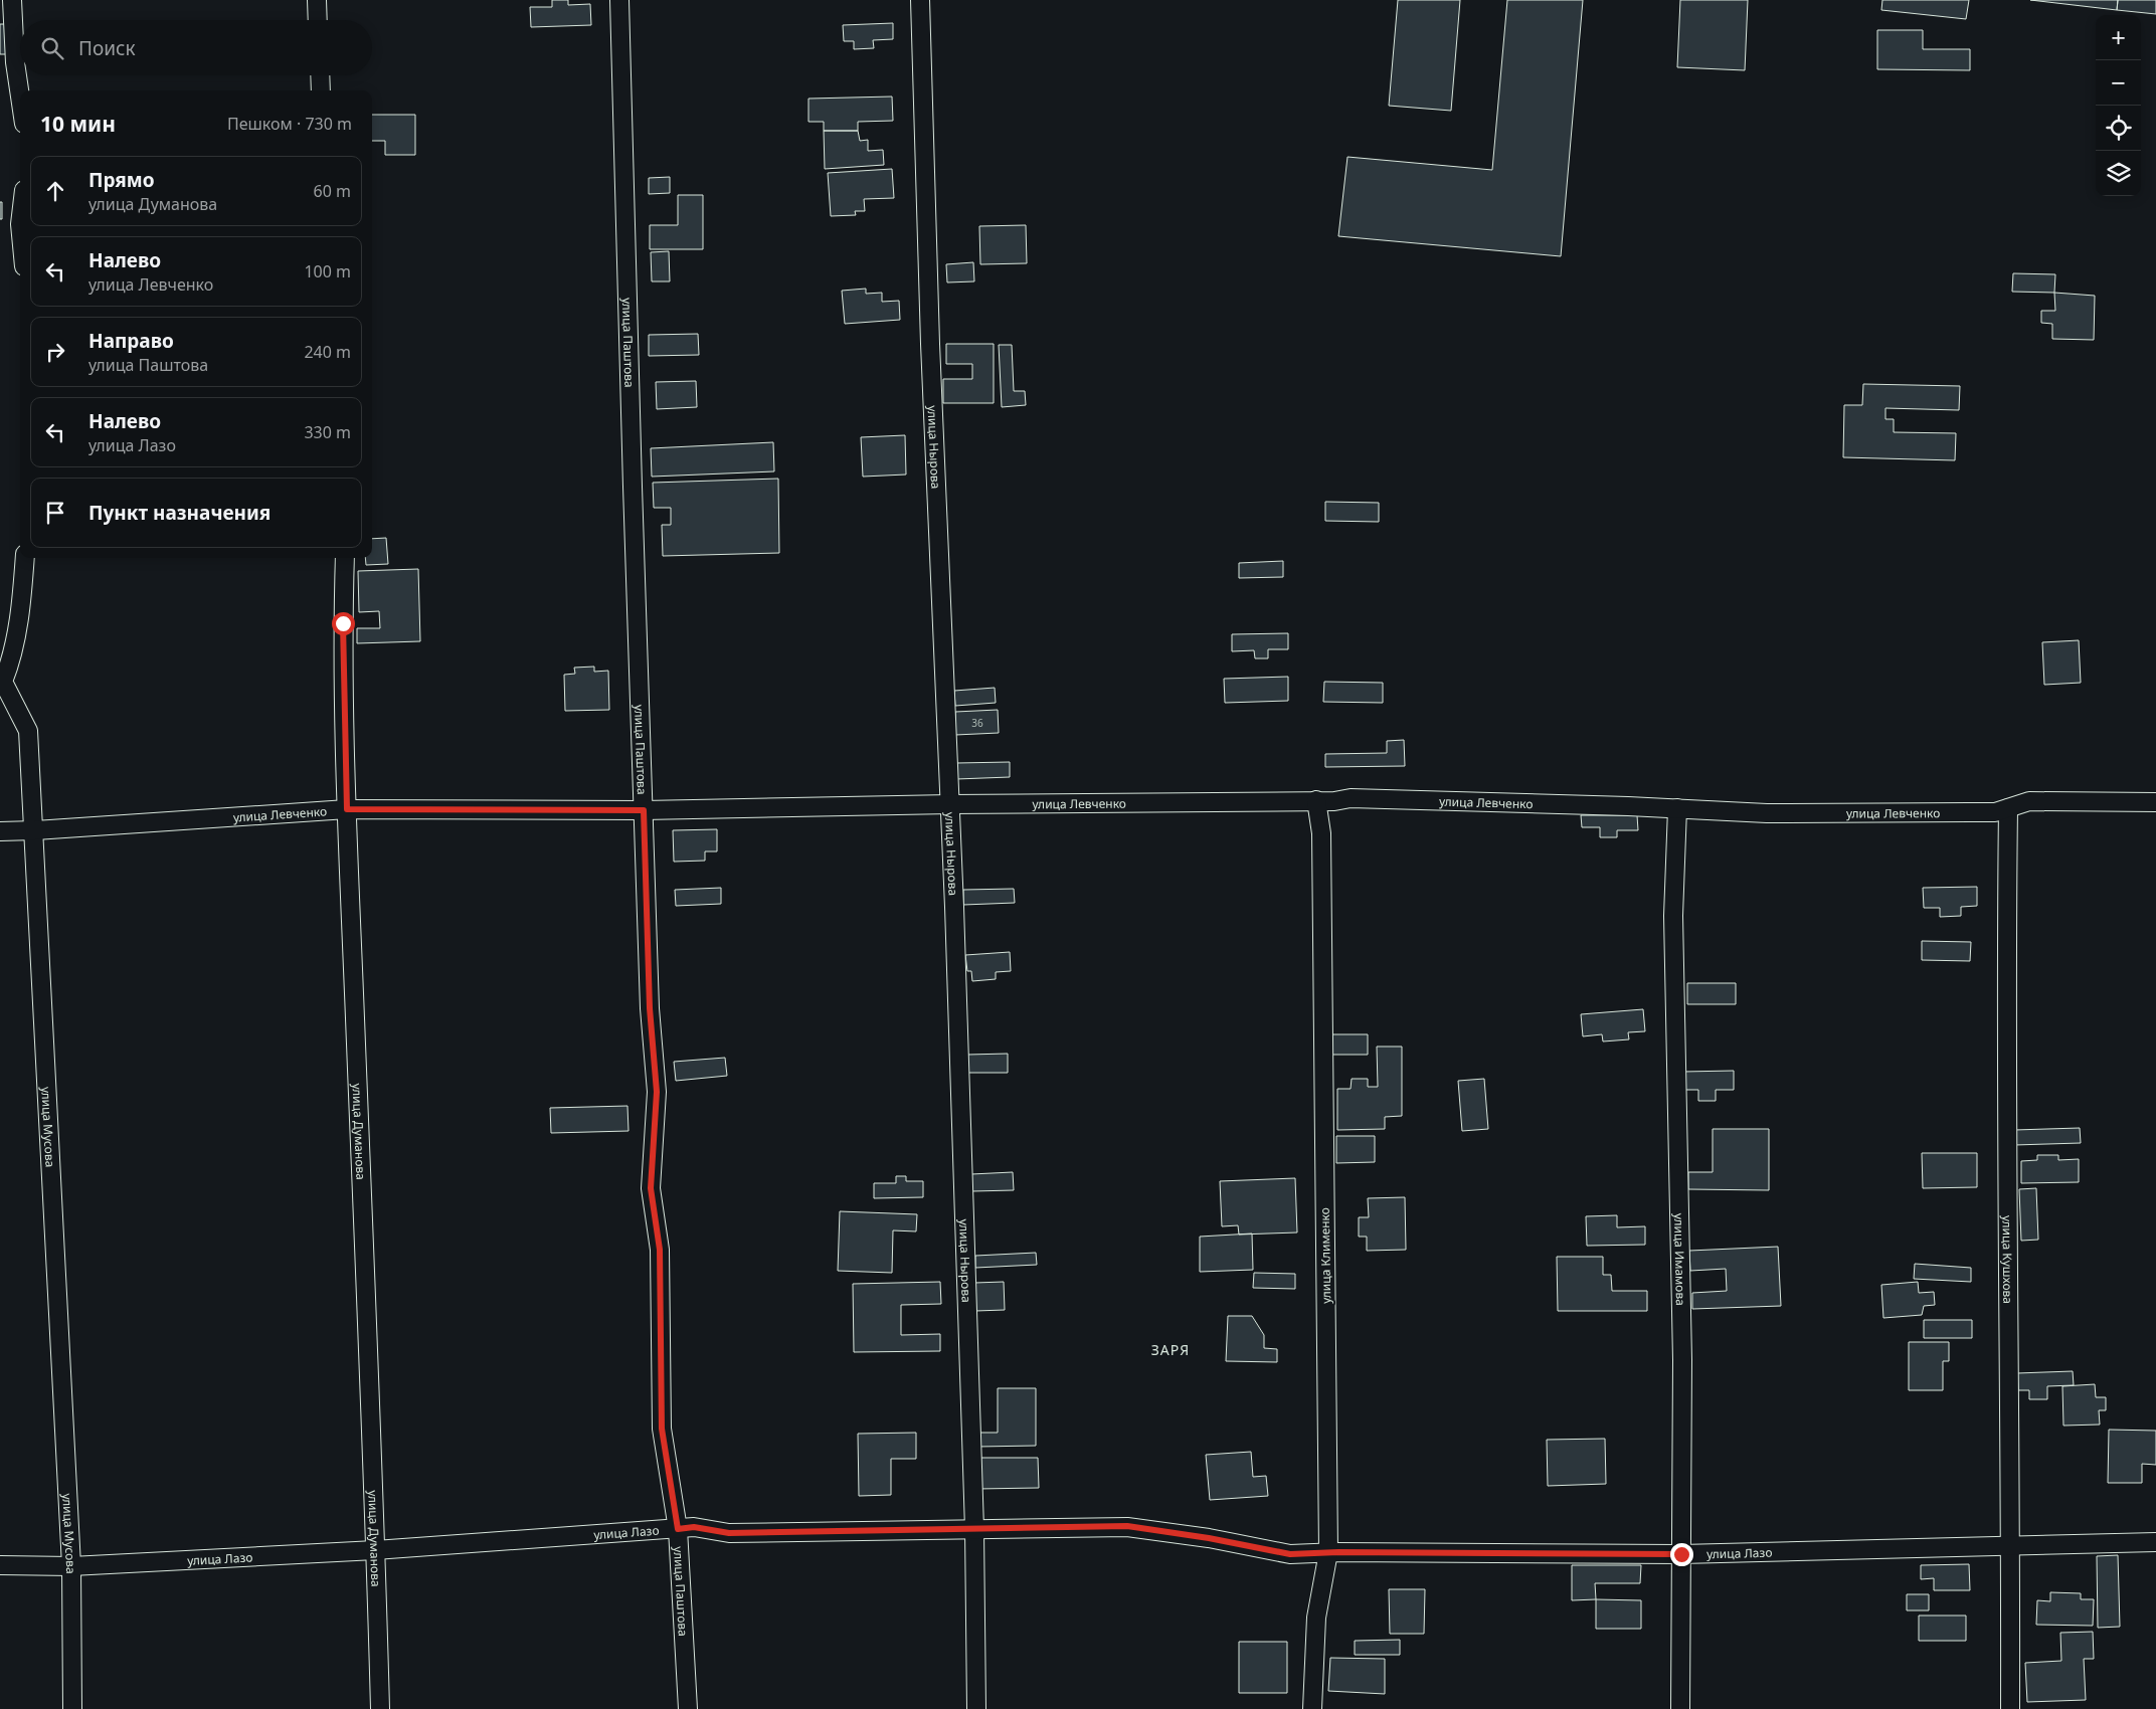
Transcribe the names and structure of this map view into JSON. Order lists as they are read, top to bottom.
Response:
{
  "streets": {
    "street": [
      "улица Паштова",
      "улица Нырова",
      "улица Левченко",
      "улица Мусова",
      "улица Думанова",
      "улица Клименко",
      "улица Имамова",
      "улица Кушхова",
      "улица Лазо"
    ]
  },
  "crossings": [
    ["улица Паштова", "улица Левченко"],
    ["улица Паштова", "улица Лазо"],
    ["улица Нырова", "улица Левченко"],
    ["улица Нырова", "улица Лазо"],
    ["улица Левченко", "улица Мусова"],
    ["улица Левченко", "улица Думанова"],
    ["улица Левченко", "улица Клименко"],
    ["улица Левченко", "улица Имамова"],
    ["улица Левченко", "улица Кушхова"],
    ["улица Мусова", "улица Лазо"],
    ["улица Думанова", "улица Лазо"],
    ["улица Клименко", "улица Лазо"],
    ["улица Имамова", "улица Лазо"],
    ["улица Кушхова", "улица Лазо"]
  ],
  "districts": ["ЗАРЯ"],
  "house_numbers": ["36"],
  "page": {
    "map_buttons": ["+", "−"],
    "search": "Поиск",
    "heading": ["10 мин", "Пешком · 730 m"],
    "list": [
      ["Прямо", "улица Думанова", "60 m"],
      ["Налево", "улица Левченко", "100 m"],
      ["Направо", "улица Паштова", "240 m"],
      ["Налево", "улица Лазо", "330 m"],
      "Пункт назначения"
    ]
  }
}
